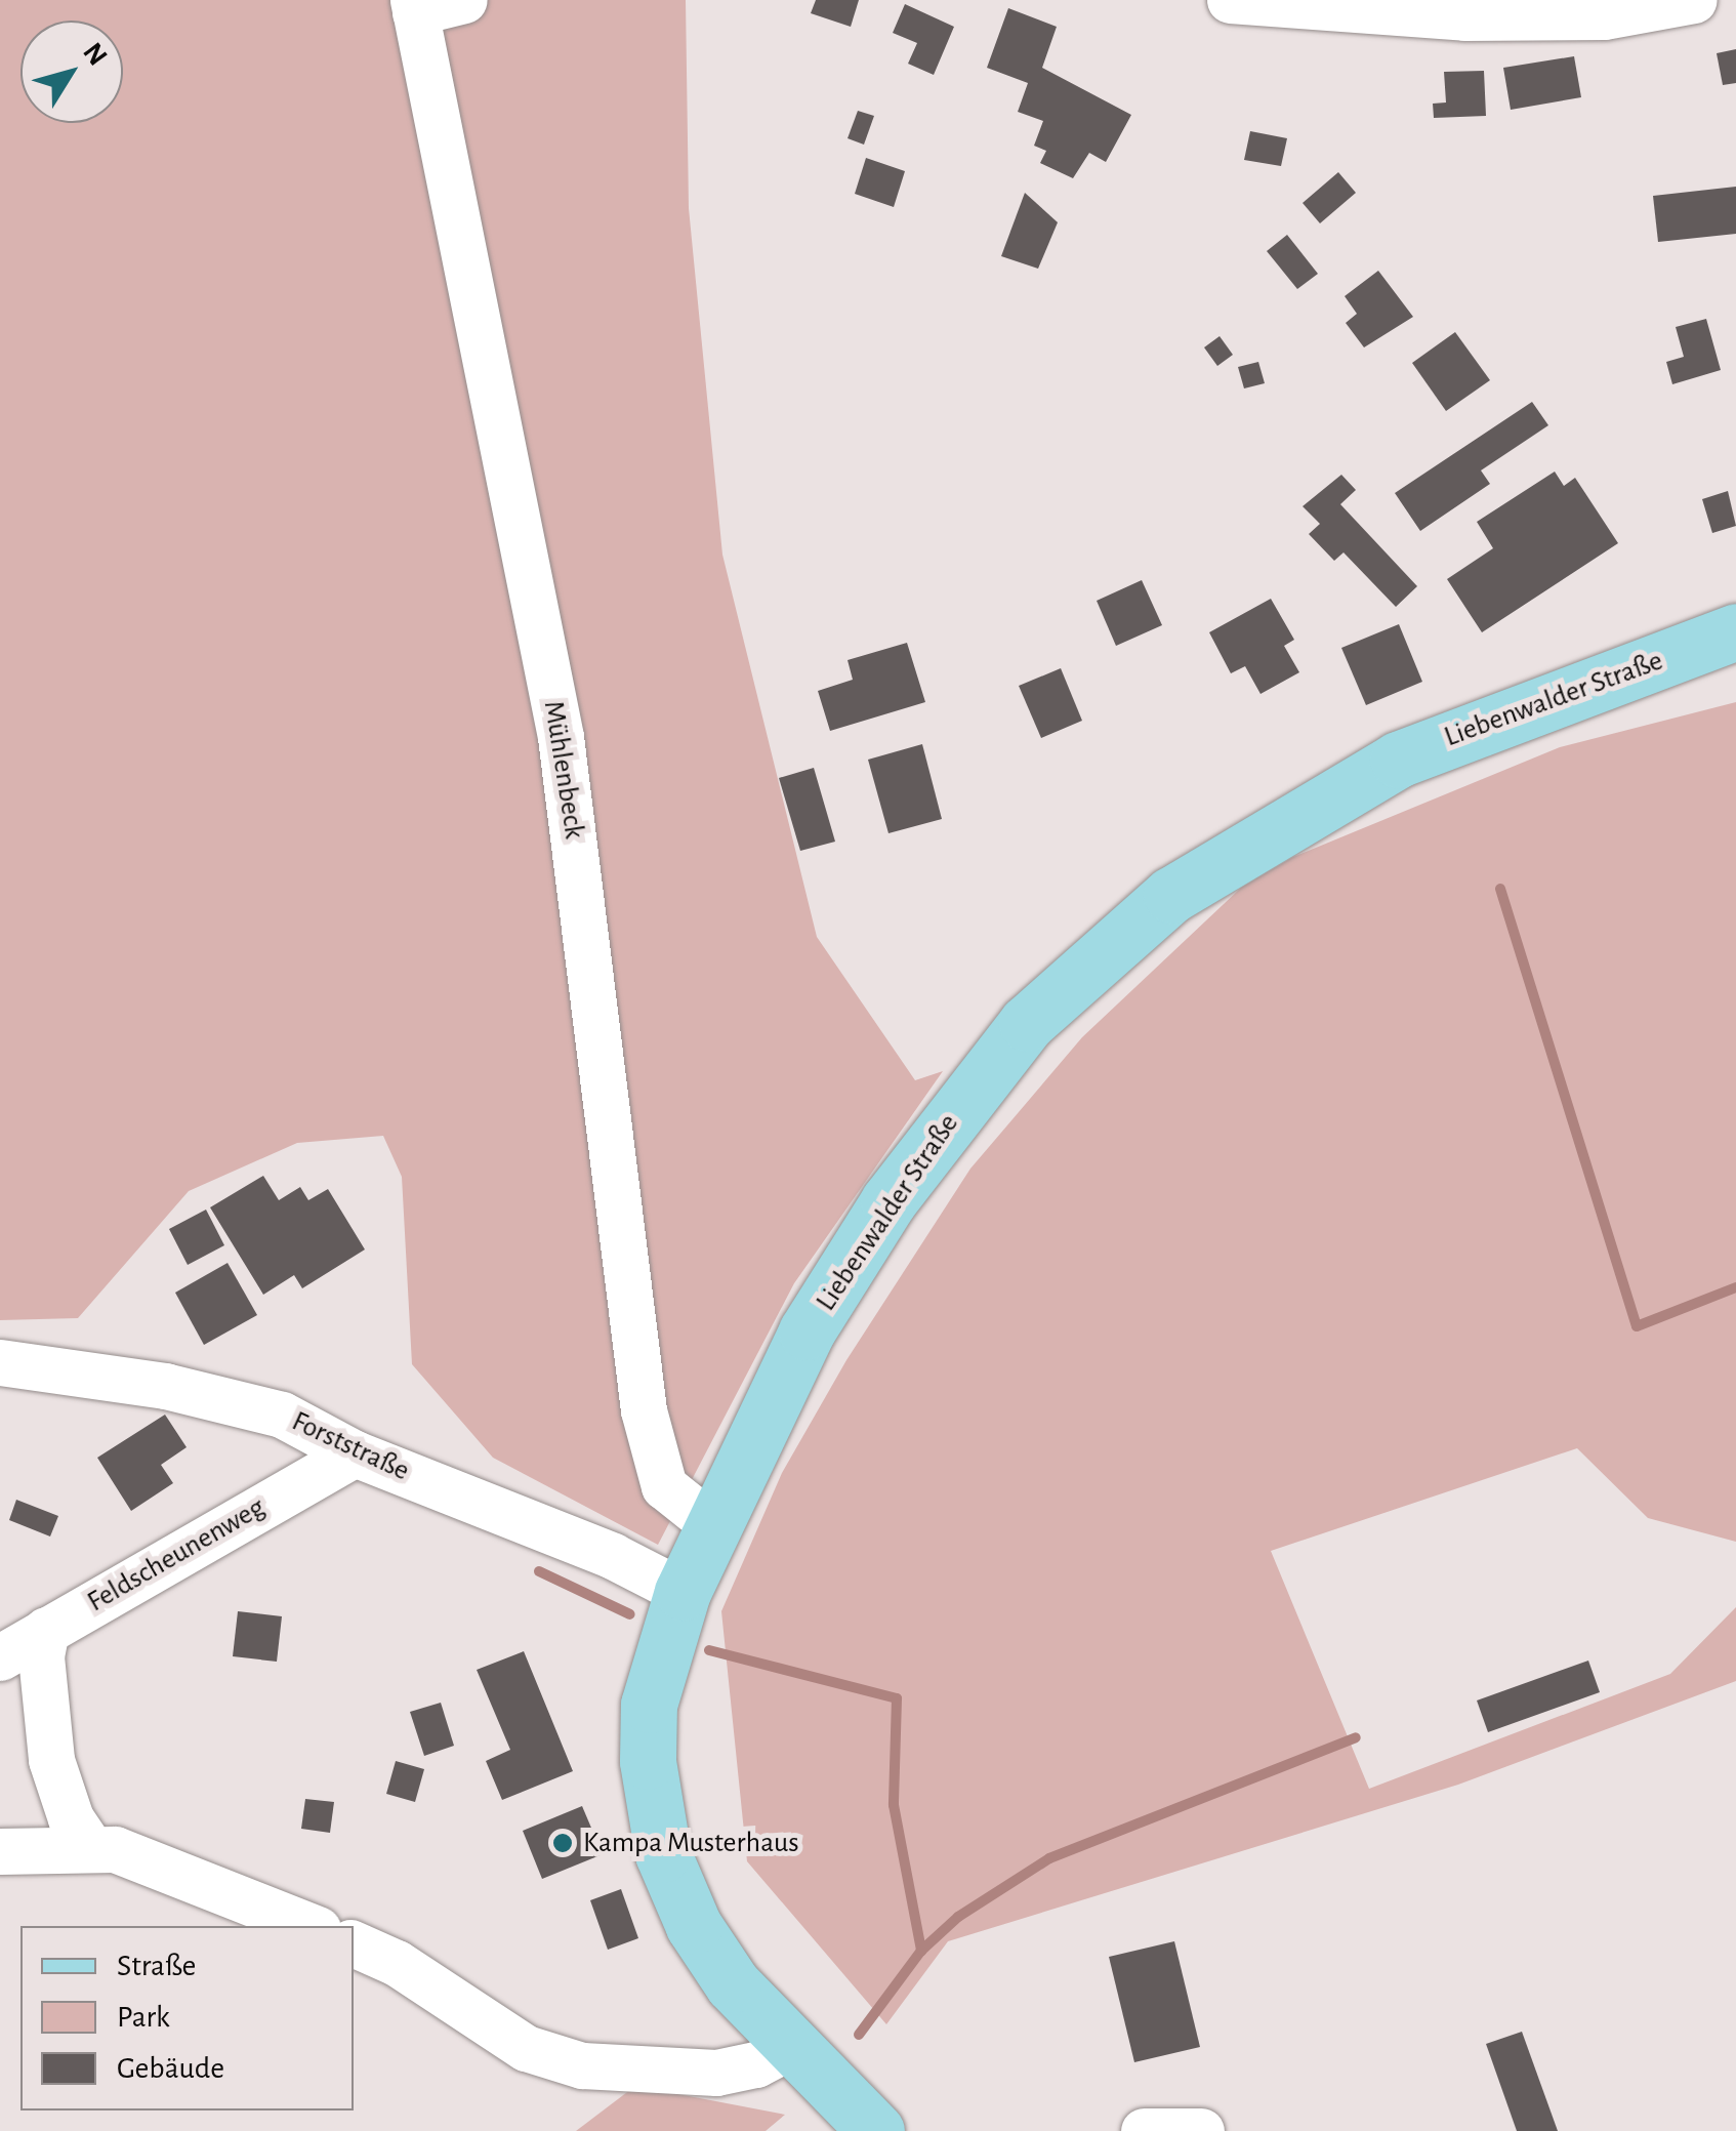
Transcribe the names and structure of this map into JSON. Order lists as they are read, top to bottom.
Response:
{
  "streets": {
    "main road": ["Liebenwalder Straße"],
    "street": ["Mühlenbeck", "Forststraße", "Feldscheunenweg"]
  },
  "crossings": [
    ["Liebenwalder Straße", "Mühlenbeck"],
    ["Liebenwalder Straße", "Forststraße"],
    ["Forststraße", "Feldscheunenweg"]
  ],
  "places": ["Kampa Musterhaus"],
  "legend": ["Straße", "Park", "Gebäude"],
  "north": "top right"
}
